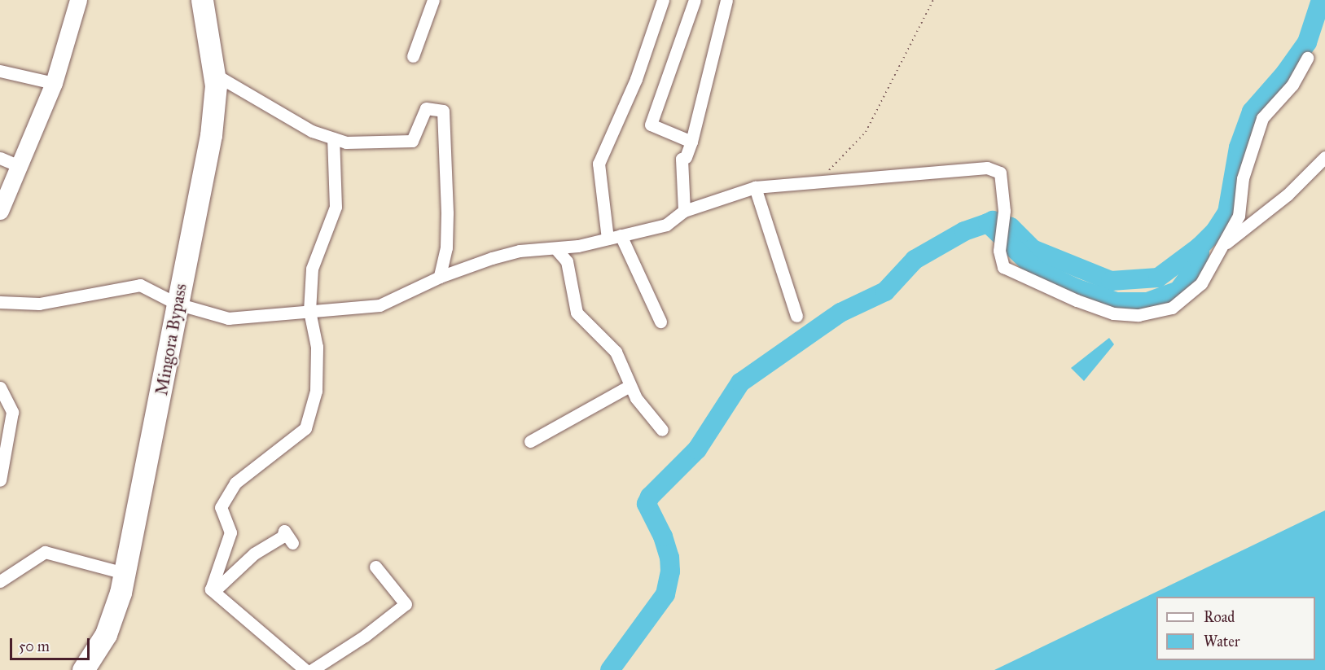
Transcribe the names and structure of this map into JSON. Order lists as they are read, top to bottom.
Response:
{
  "streets": {
    "highway": ["Mingora Bypass"]
  },
  "legend": ["Road", "Water"],
  "scale_bar": "50 m"
}
